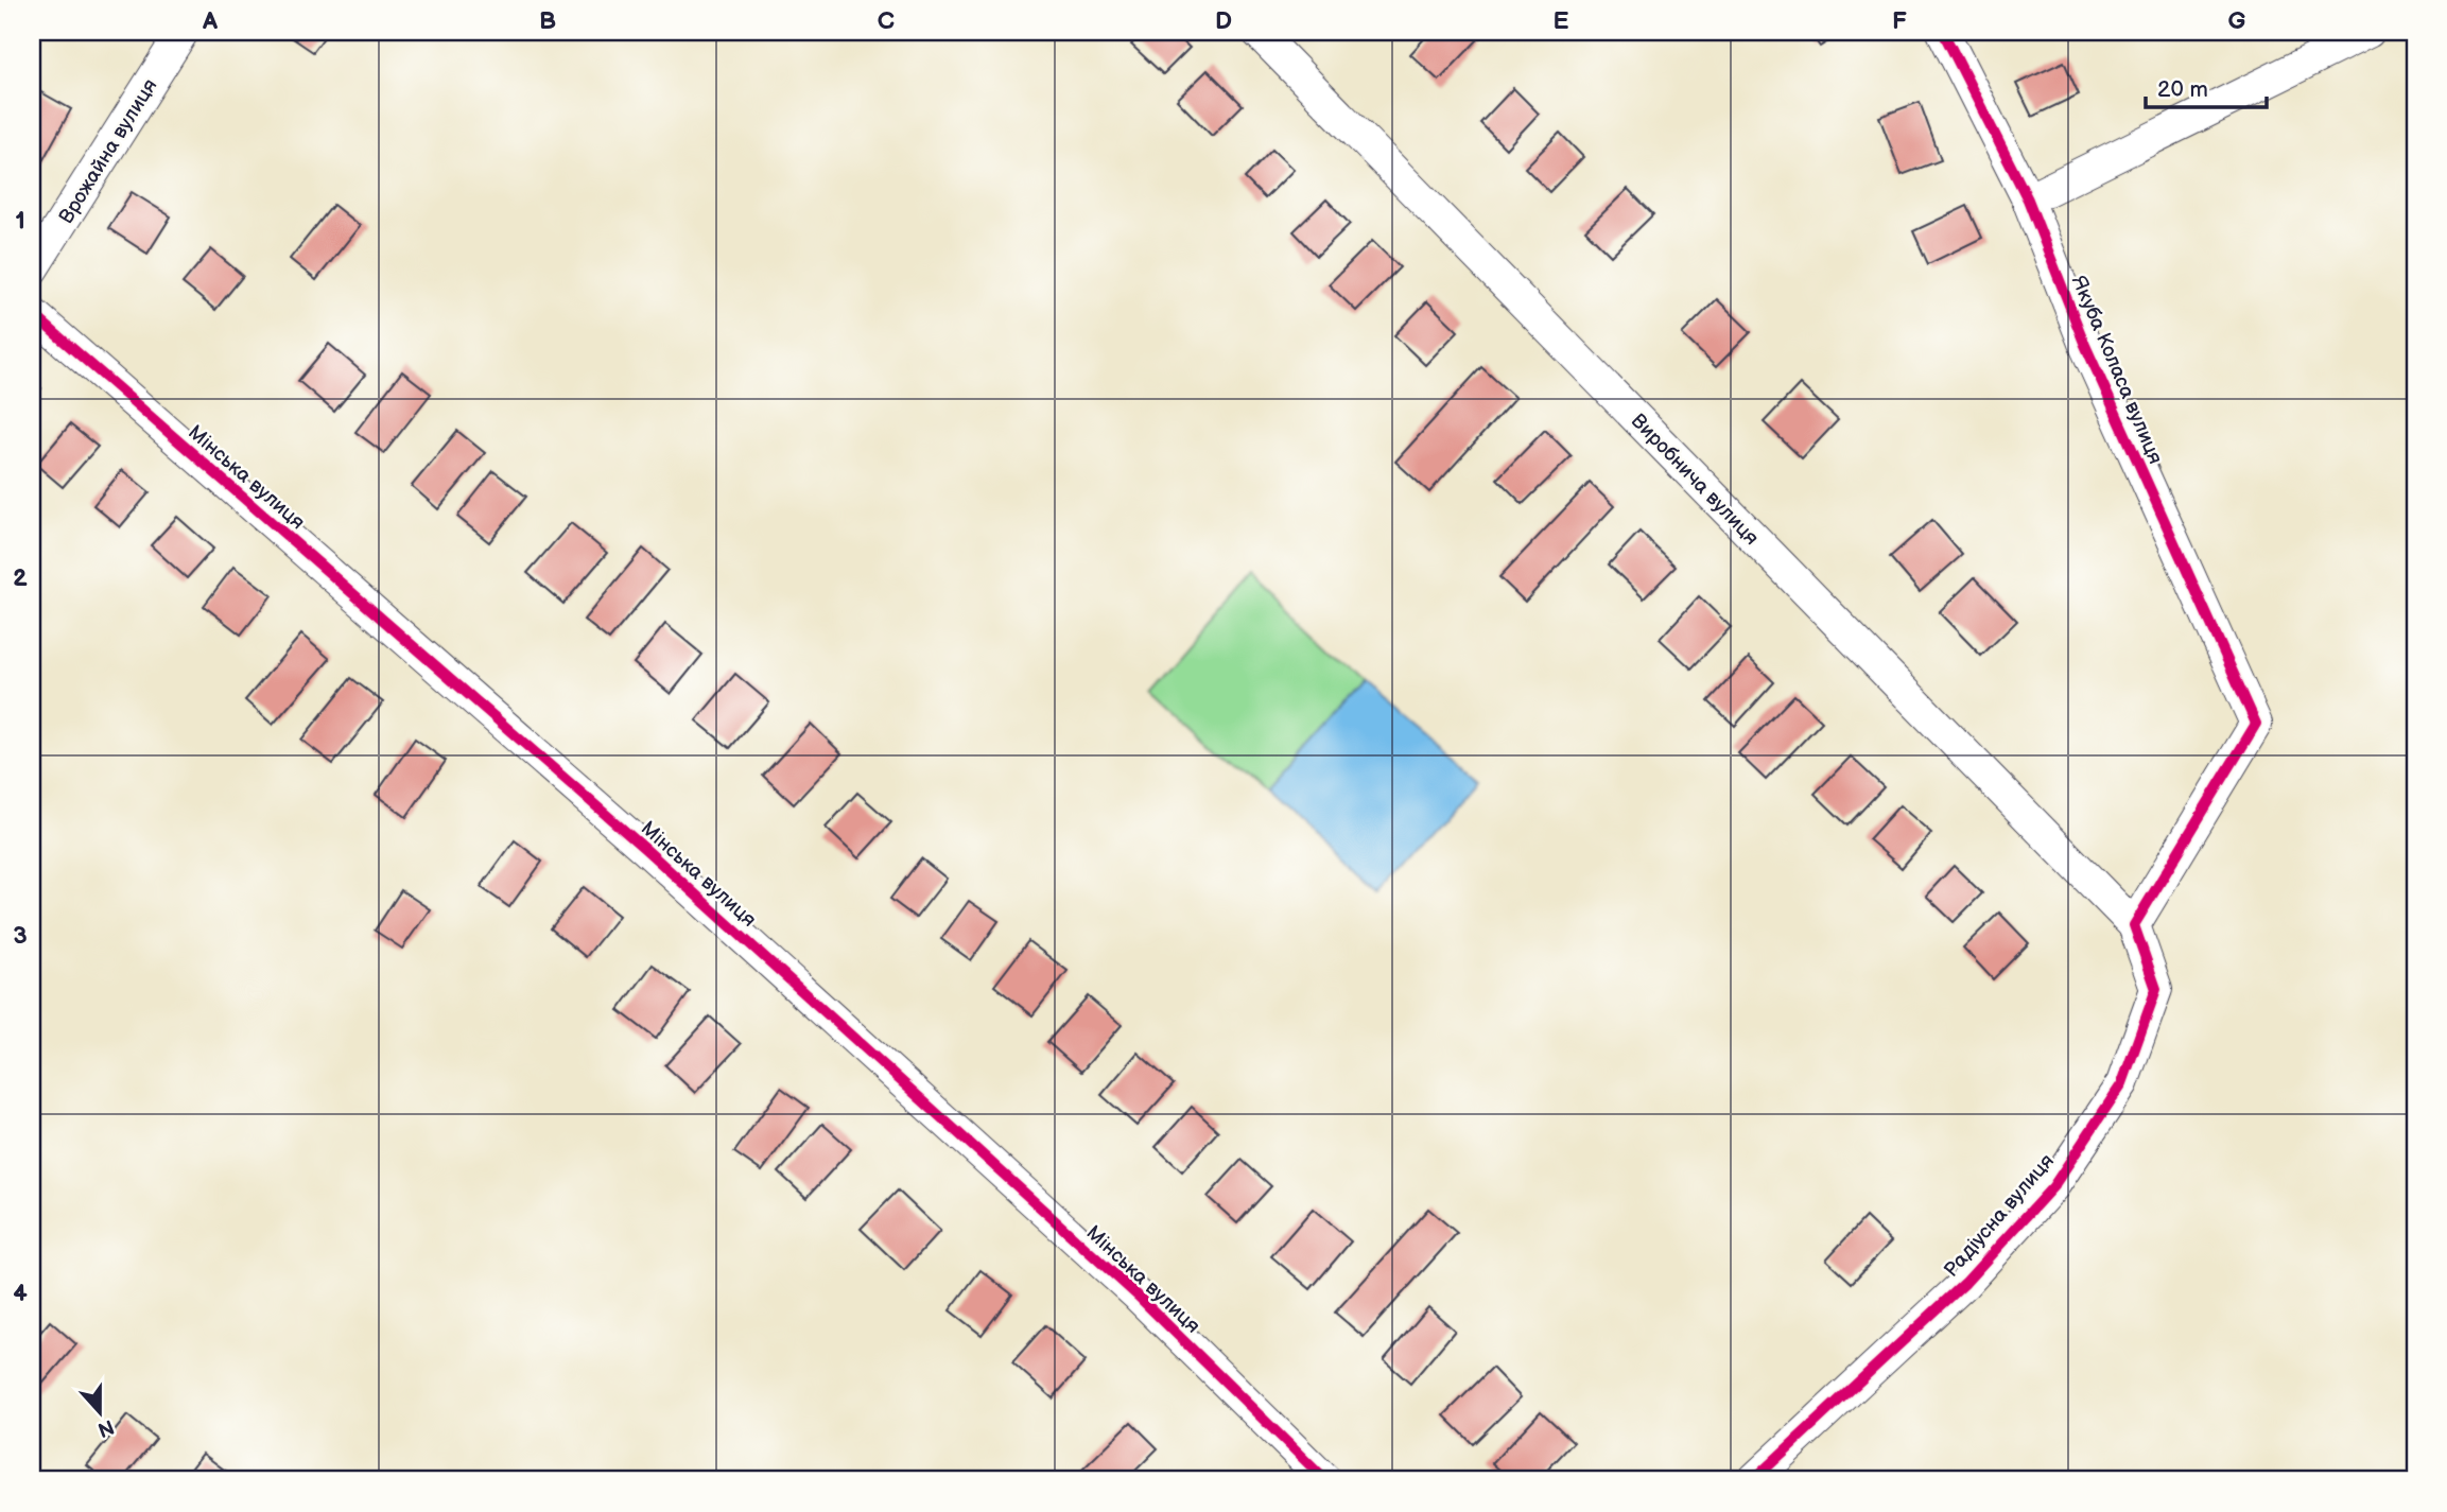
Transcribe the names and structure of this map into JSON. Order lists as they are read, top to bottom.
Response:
{
  "streets": {
    "street": [
      "Врожайна вулиця",
      "Якуба Коласа вулиця",
      "Мінська вулиця",
      "Виробнича вулиця",
      "Радіусна вулиця"
    ]
  },
  "crossings": [
    ["Якуба Коласа вулиця", "Виробнича вулиця"],
    ["Якуба Коласа вулиця", "Радіусна вулиця"],
    ["Виробнича вулиця", "Радіусна вулиця"]
  ],
  "scale_bar": "20 m",
  "north": "bottom",
  "grid": {
    "columns": [
      "A",
      "B",
      "C",
      "D",
      "E",
      "F",
      "G"
    ],
    "rows": [
      "1",
      "2",
      "3",
      "4"
    ]
  }
}
